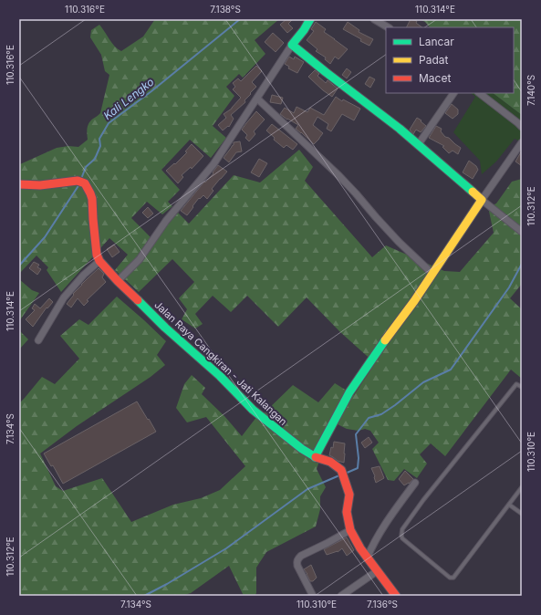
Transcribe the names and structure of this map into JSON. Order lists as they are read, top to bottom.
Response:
{
  "streets": {
    "street": ["Jalan Raya Cangkiran - Jati Kalangan"]
  },
  "water": ["Kali Lengko"],
  "legend": ["Lancar", "Padat", "Macet"],
  "coordinates": [
    "110.316°E",
    "7.138°S",
    "110.314°E",
    "7.140°S",
    "110.312°E",
    "7.134°S",
    "110.310°E",
    "7.136°S"
  ]
}
